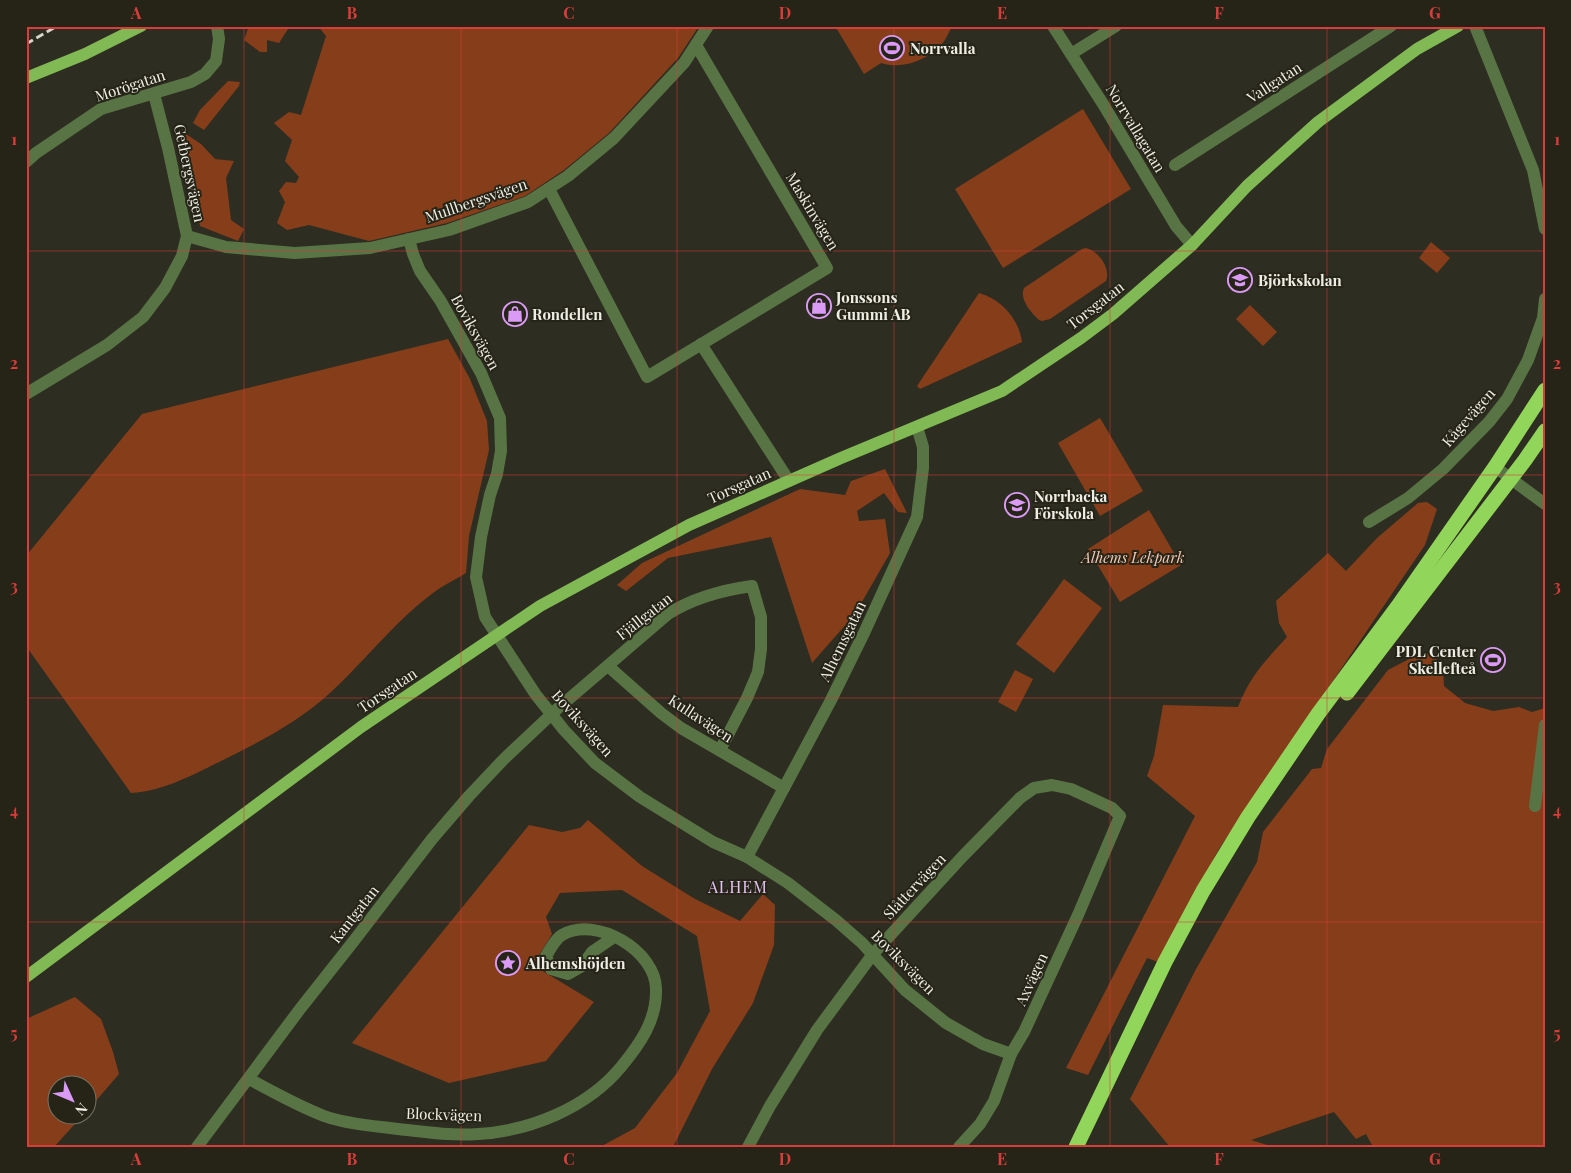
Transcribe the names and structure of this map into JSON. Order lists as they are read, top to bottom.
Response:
{
  "streets": {
    "main road": ["Torsgatan"],
    "street": [
      "Vallgatan",
      "Morögatan",
      "Norrvallagatan",
      "Getbergsvägen",
      "Mullbergsvägen",
      "Maskinvägen",
      "Boviksvägen",
      "Kågevägen",
      "Fjällgatan",
      "Alhemsgatan",
      "Kullavägen",
      "Slåttervägen",
      "Kantgatan",
      "Axvägen",
      "Blockvägen"
    ]
  },
  "crossings": [
    ["Morögatan", "Getbergsvägen"],
    ["Norrvallagatan", "Torsgatan"],
    ["Getbergsvägen", "Mullbergsvägen"],
    ["Mullbergsvägen", "Maskinvägen"],
    ["Mullbergsvägen", "Boviksvägen"],
    ["Torsgatan", "Boviksvägen"],
    ["Torsgatan", "Alhemsgatan"],
    ["Boviksvägen", "Fjällgatan"],
    ["Boviksvägen", "Alhemsgatan"],
    ["Boviksvägen", "Slåttervägen"],
    ["Boviksvägen", "Kantgatan"],
    ["Boviksvägen", "Axvägen"],
    ["Fjällgatan", "Kullavägen"],
    ["Fjällgatan", "Kantgatan"],
    ["Alhemsgatan", "Kullavägen"],
    ["Slåttervägen", "Axvägen"],
    ["Kantgatan", "Blockvägen"]
  ],
  "districts": ["ALHEM"],
  "parks": ["Alhems Lekpark"],
  "places": {
    "sports": ["Norrvalla", "PDL Center Skellefteå"],
    "school or university": ["Björkskolan", "Norrbacka Förskola"],
    "shop": ["Jonssons Gummi AB", "Rondellen"],
    "place": ["Alhemshöjden"]
  },
  "north": "bottom right",
  "grid": {
    "columns": [
      "A",
      "B",
      "C",
      "D",
      "E",
      "F",
      "G"
    ],
    "rows": [
      "1",
      "2",
      "3",
      "4",
      "5"
    ]
  }
}
